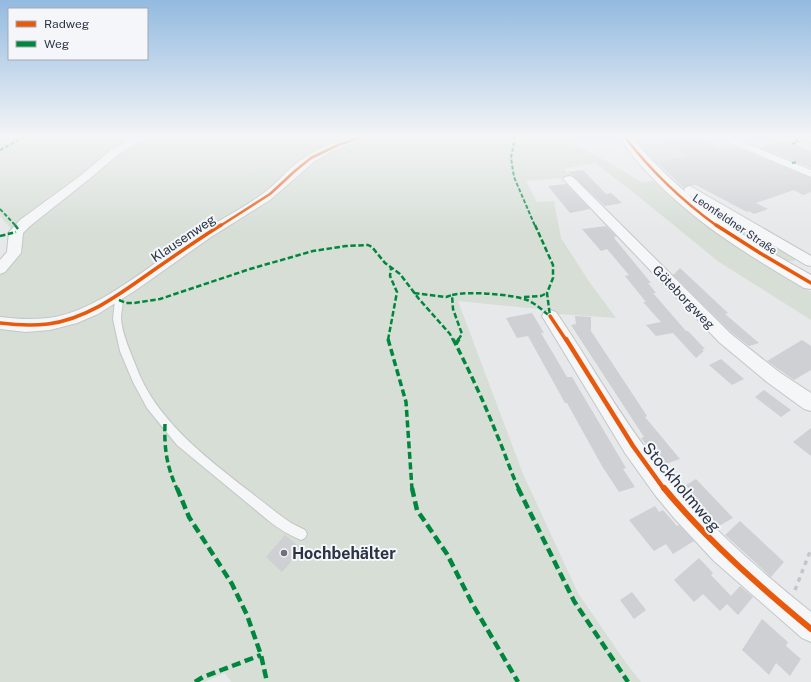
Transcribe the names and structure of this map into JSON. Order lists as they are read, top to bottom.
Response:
{
  "streets": {
    "main road": ["Leonfeldner Straße"],
    "street": ["Klausenweg", "Göteborgweg", "Stockholmweg"]
  },
  "places": ["Hochbehälter"],
  "legend": ["Radweg", "Weg"]
}
